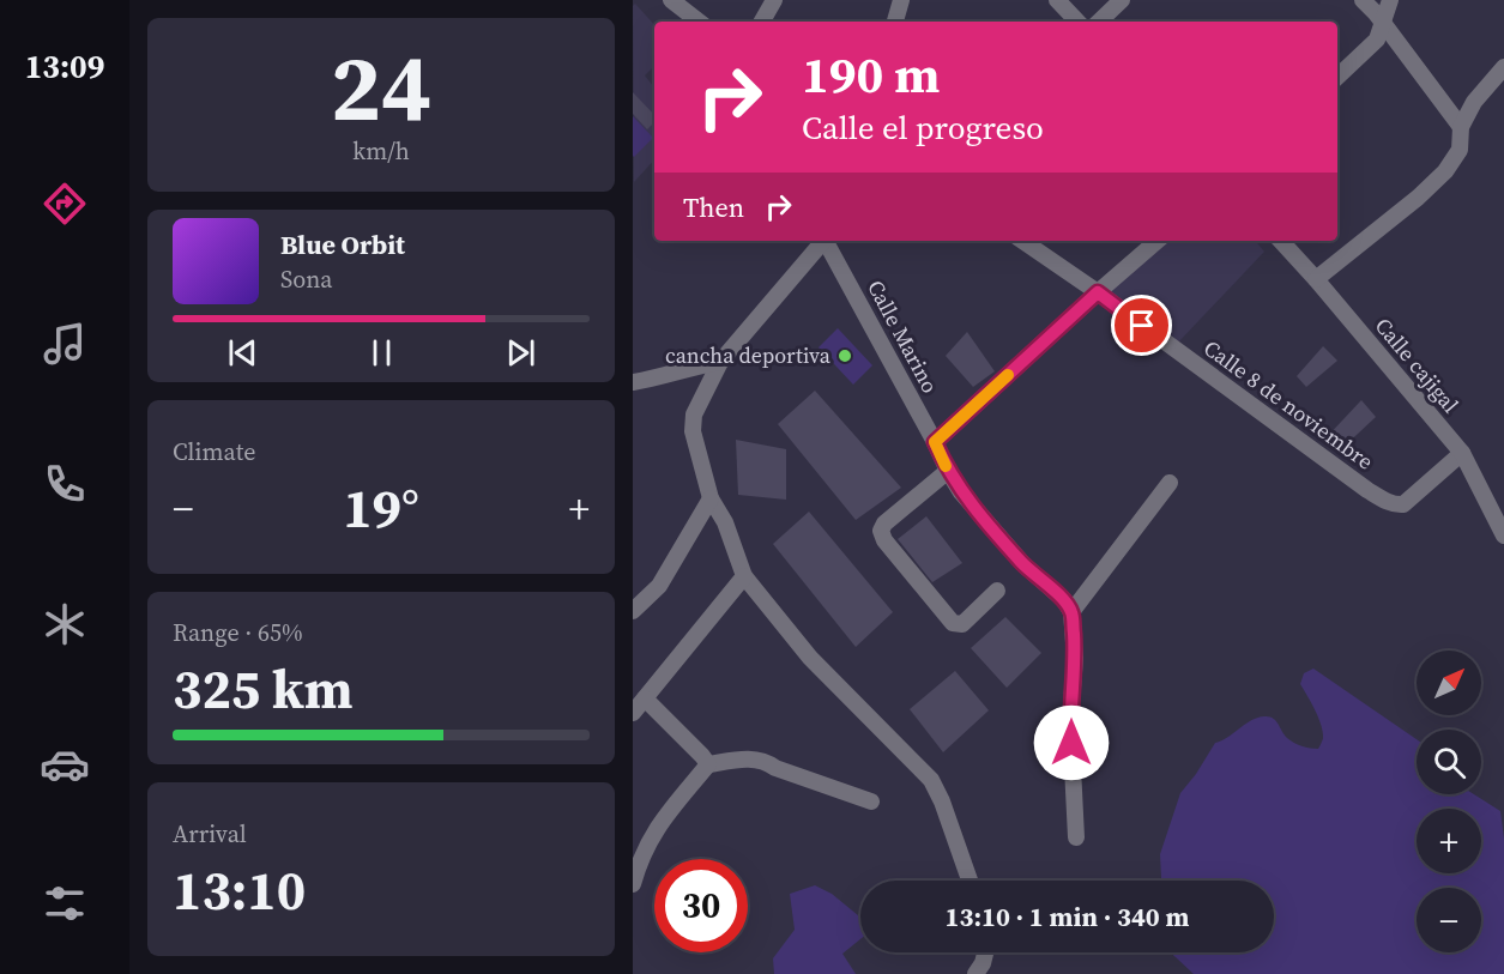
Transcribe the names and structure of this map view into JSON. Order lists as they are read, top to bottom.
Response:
{
  "streets": {
    "street": ["Calle Marino", "Calle cajigal", "Calle 8 de noviembre"]
  },
  "crossings": [
    ["Calle cajigal", "Calle 8 de noviembre"]
  ],
  "places": ["cancha deportiva"],
  "north": "top right",
  "page": {
    "tabs": "13:09",
    "tile": [
      ["24", "km/h"],
      "Climate",
      ["Range · 65%", "325 km"],
      ["Arrival", "13:10"]
    ],
    "turn": ["190 m", "Calle el progreso"],
    "then": "Then",
    "song": ["Blue Orbit", "Sona"],
    "heat": ["−", "19°", "+"],
    "map_buttons": ["+", "−"],
    "limit": "30",
    "trip": "13:10 · 1 min · 340 m"
  }
}
